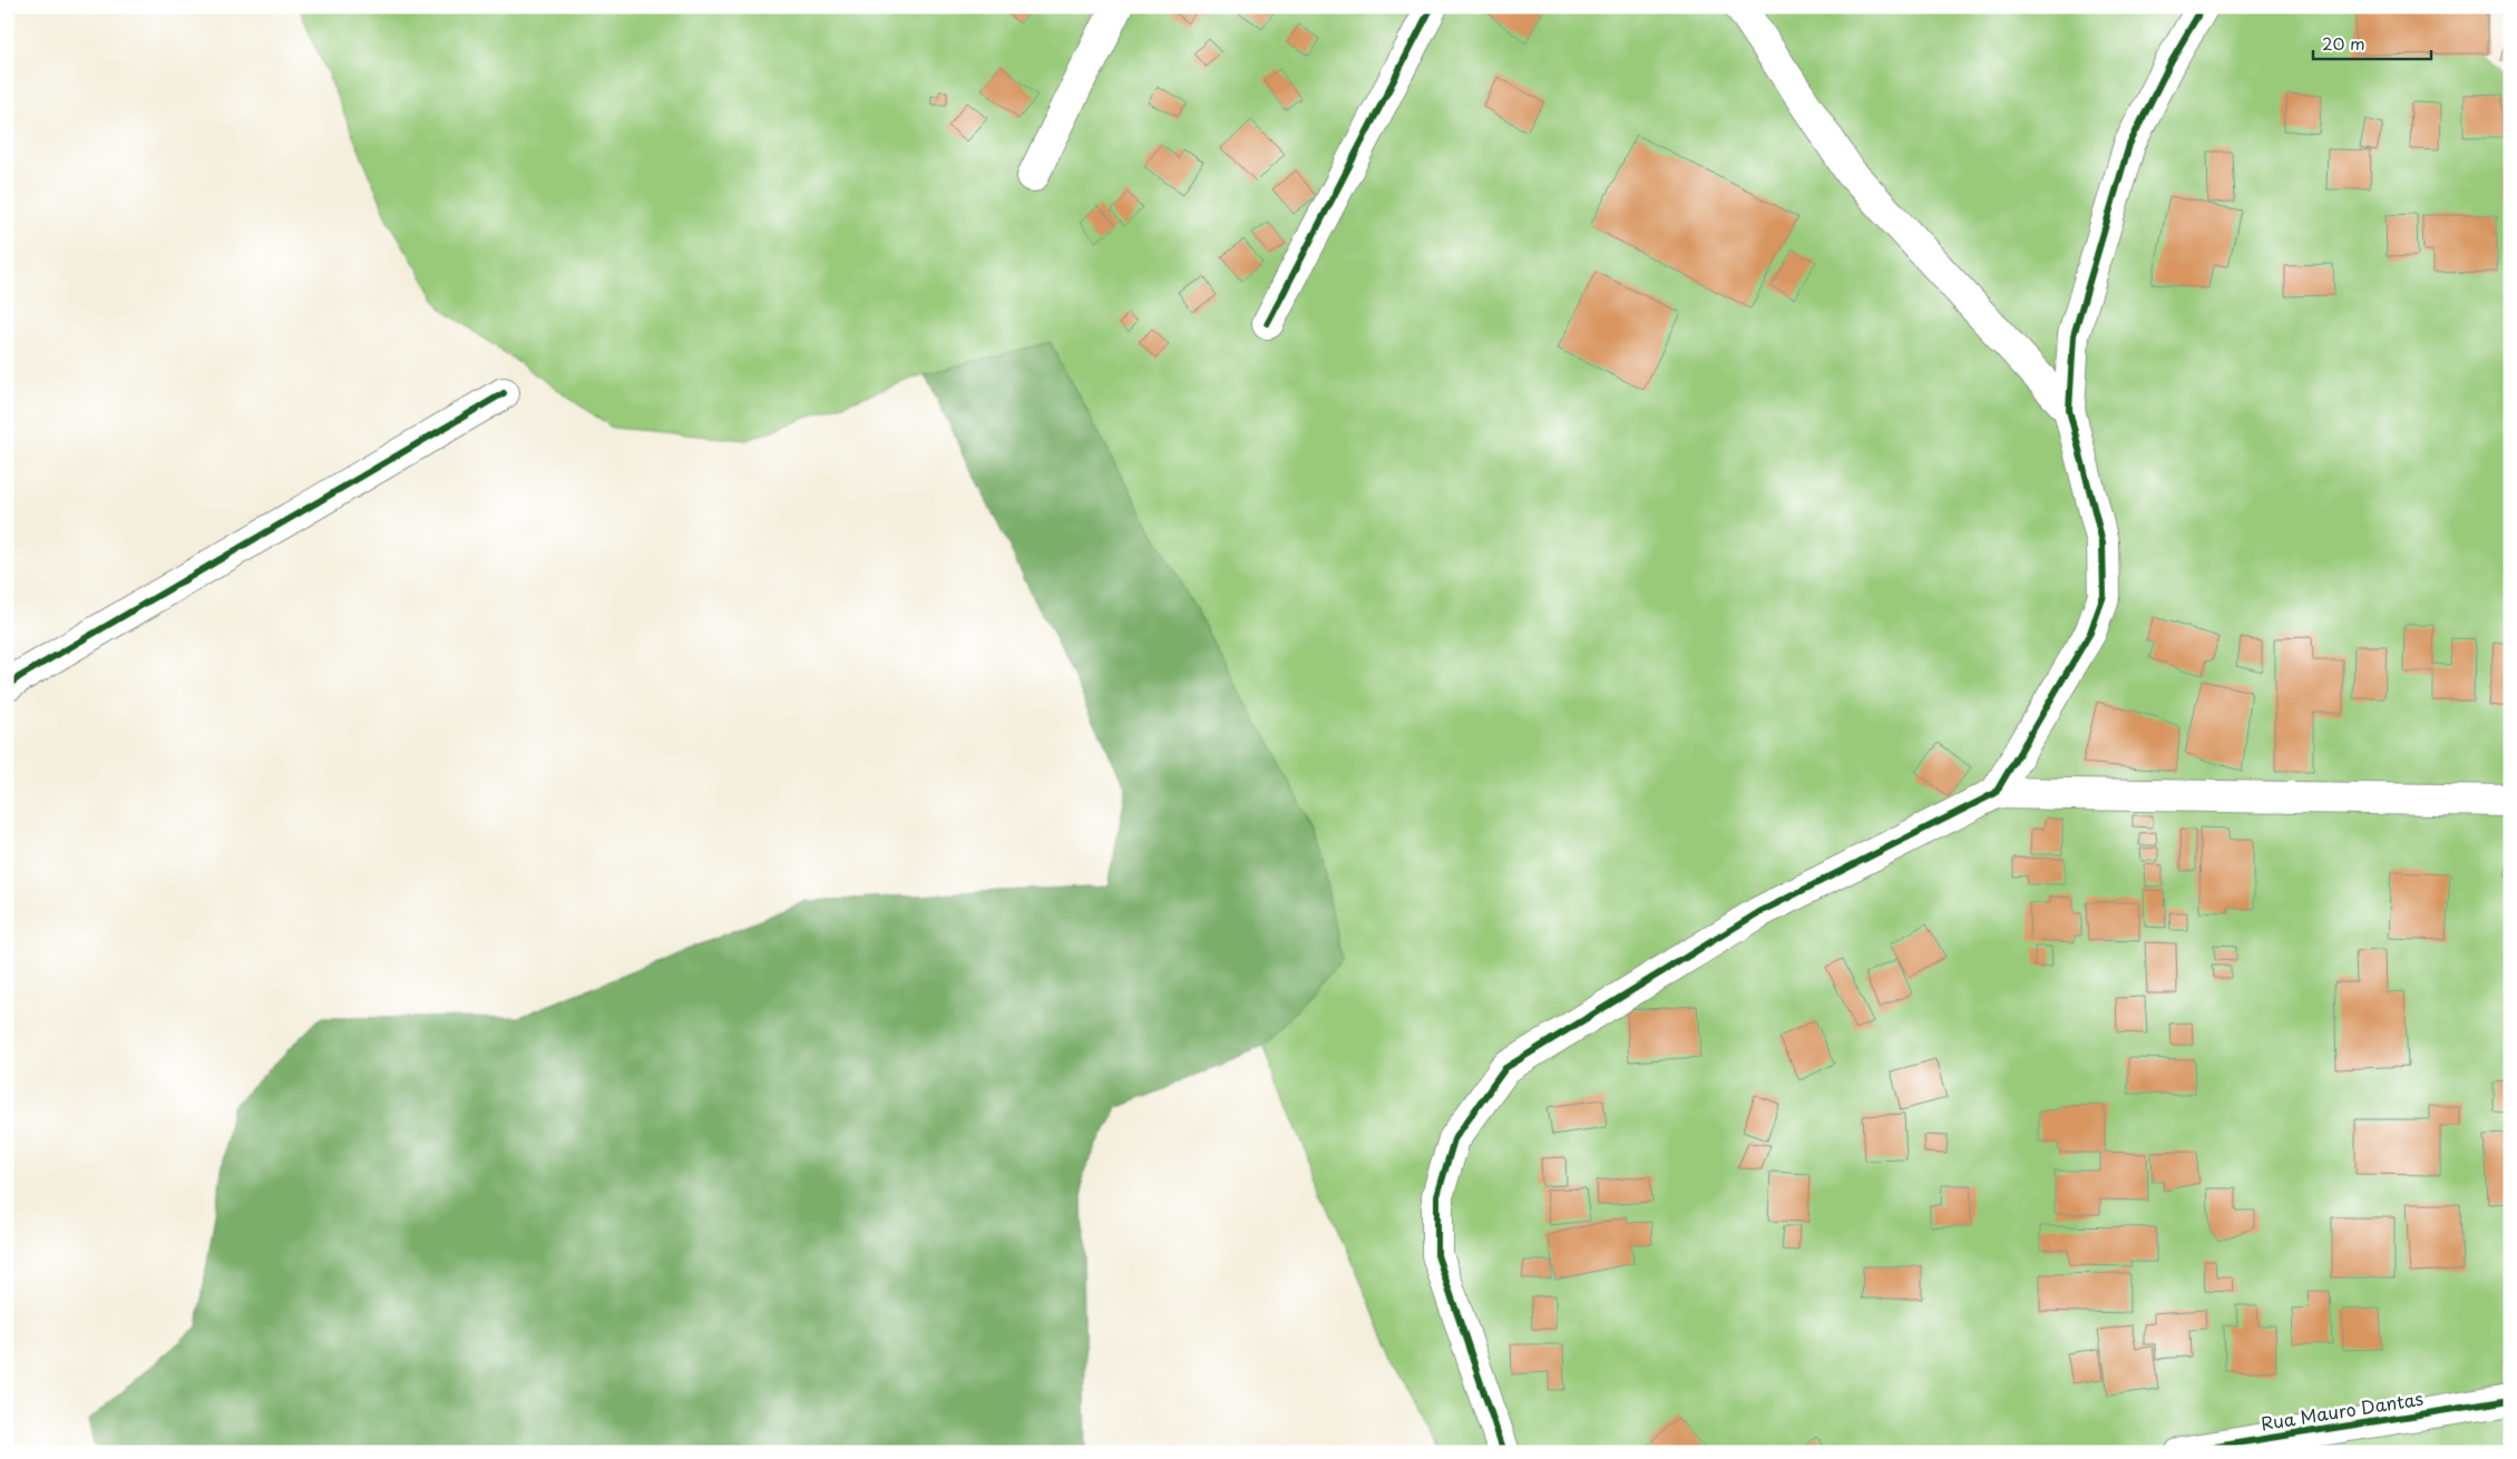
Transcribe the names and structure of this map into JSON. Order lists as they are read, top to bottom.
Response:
{
  "streets": {
    "street": ["Rua Mauro Dantas"]
  },
  "scale_bar": "20 m"
}
